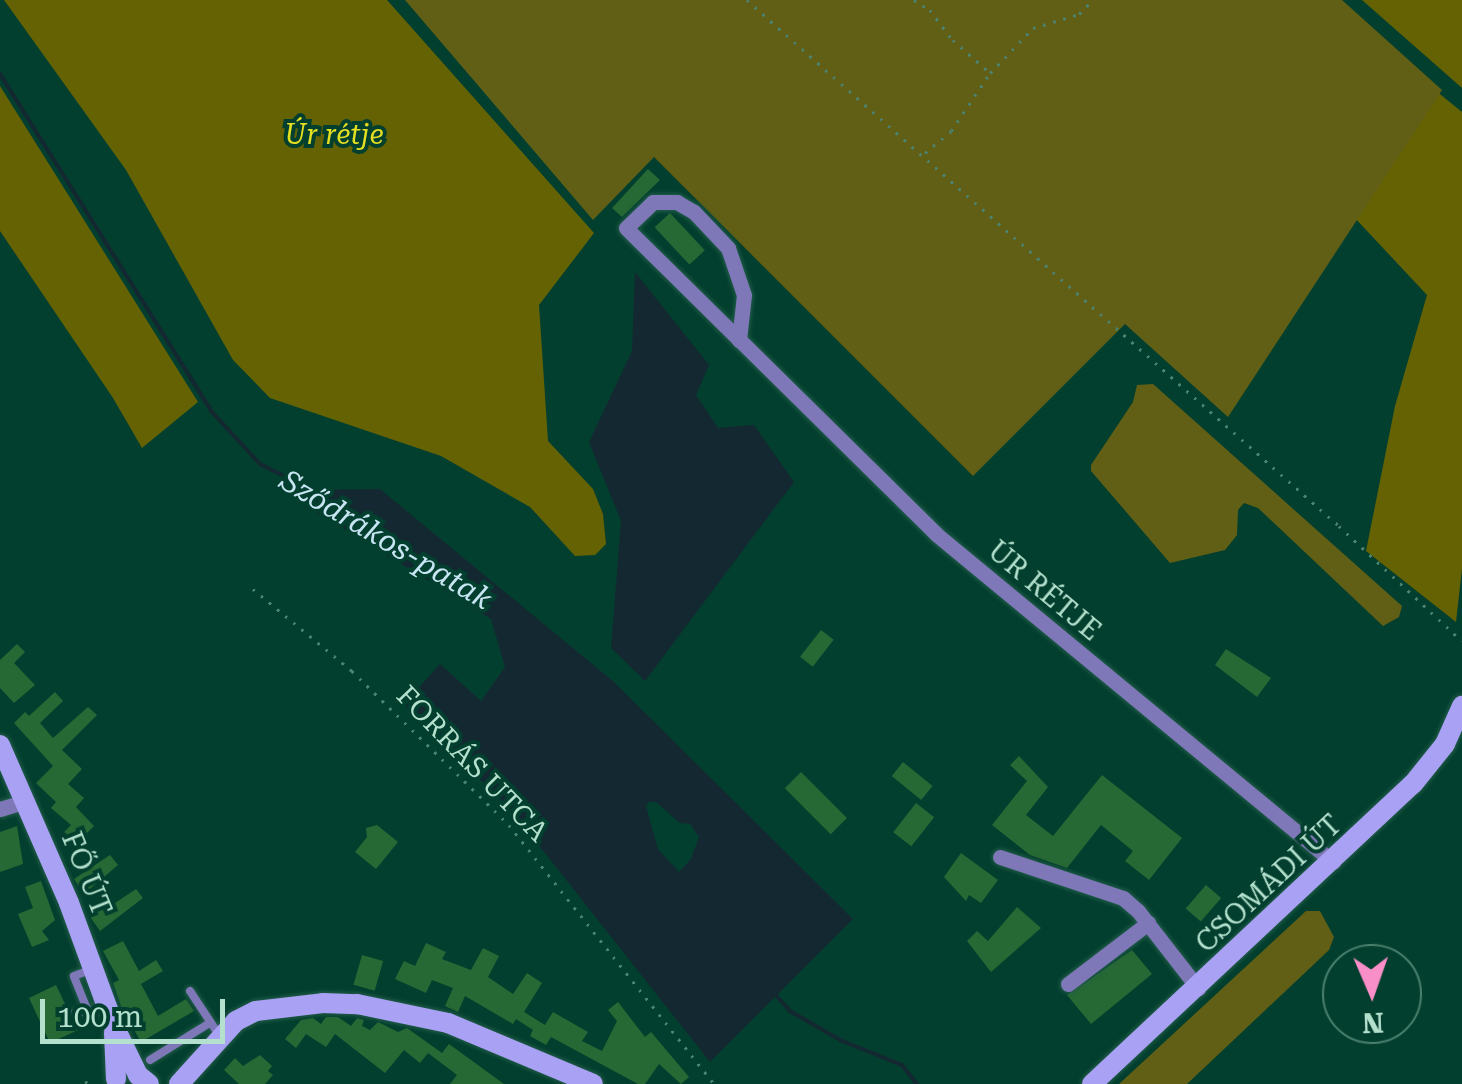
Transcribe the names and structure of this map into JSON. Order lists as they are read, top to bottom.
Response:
{
  "streets": {
    "main road": ["FŐ ÚT", "CSOMÁDI ÚT"],
    "street": ["ÚR RÉTJE"],
    "path": ["FORRÁS UTCA"]
  },
  "crossings": [
    ["ÚR RÉTJE", "CSOMÁDI ÚT"]
  ],
  "water": ["Sződrákos-patak"],
  "parks": ["Úr rétje"],
  "scale_bar": "100 m",
  "north": "bottom"
}
